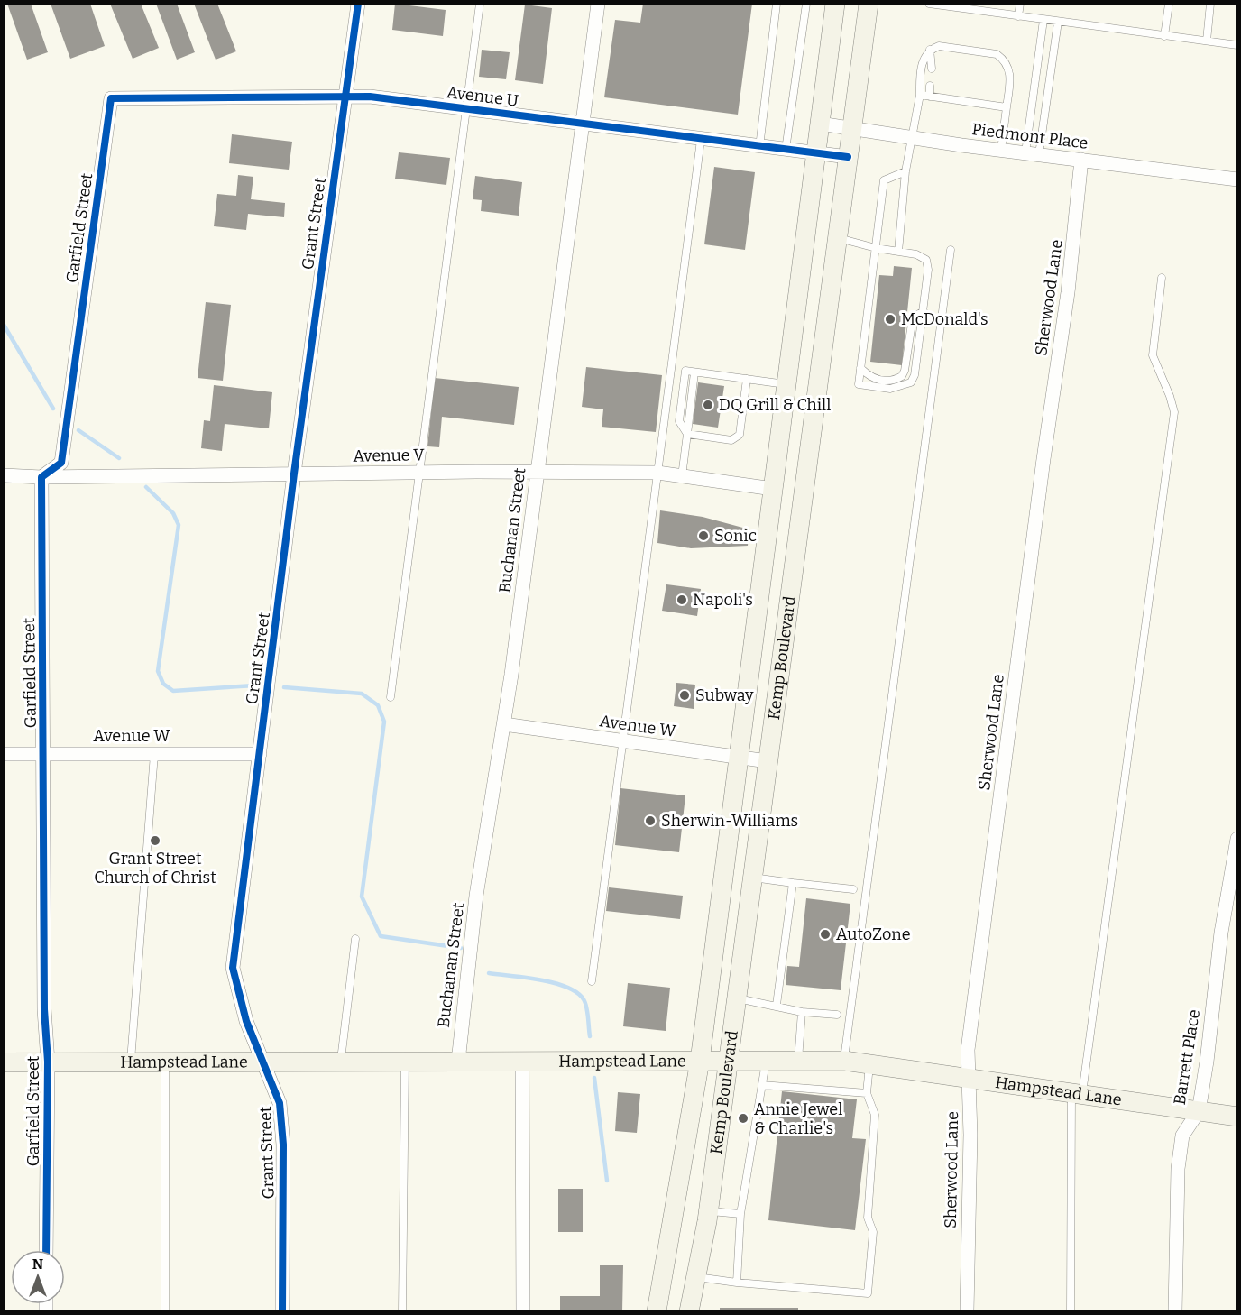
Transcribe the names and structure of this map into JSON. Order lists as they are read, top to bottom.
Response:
{
  "streets": {
    "main road": ["Kemp Boulevard", "Hampstead Lane"],
    "street": [
      "Avenue U",
      "Piedmont Place",
      "Grant Street",
      "Garfield Street",
      "Sherwood Lane",
      "Avenue V",
      "Buchanan Street",
      "Avenue W",
      "Barrett Place"
    ]
  },
  "crossings": [
    ["Avenue U", "Grant Street"],
    ["Avenue U", "Garfield Street"],
    ["Avenue U", "Buchanan Street"],
    ["Avenue U", "Kemp Boulevard"],
    ["Piedmont Place", "Sherwood Lane"],
    ["Piedmont Place", "Kemp Boulevard"],
    ["Grant Street", "Avenue V"],
    ["Grant Street", "Avenue W"],
    ["Grant Street", "Hampstead Lane"],
    ["Garfield Street", "Avenue V"],
    ["Garfield Street", "Avenue W"],
    ["Garfield Street", "Hampstead Lane"],
    ["Sherwood Lane", "Hampstead Lane"],
    ["Avenue V", "Buchanan Street"],
    ["Avenue V", "Kemp Boulevard"],
    ["Buchanan Street", "Avenue W"],
    ["Buchanan Street", "Hampstead Lane"],
    ["Kemp Boulevard", "Avenue W"],
    ["Kemp Boulevard", "Hampstead Lane"],
    ["Barrett Place", "Hampstead Lane"]
  ],
  "places": [
    "McDonald's",
    "DQ Grill & Chill",
    "Sonic",
    "Napoli's",
    "Subway",
    "Sherwin-Williams",
    "Grant Street Church of Christ",
    "AutoZone",
    "Annie Jewel & Charlie's"
  ],
  "north": "top"
}
